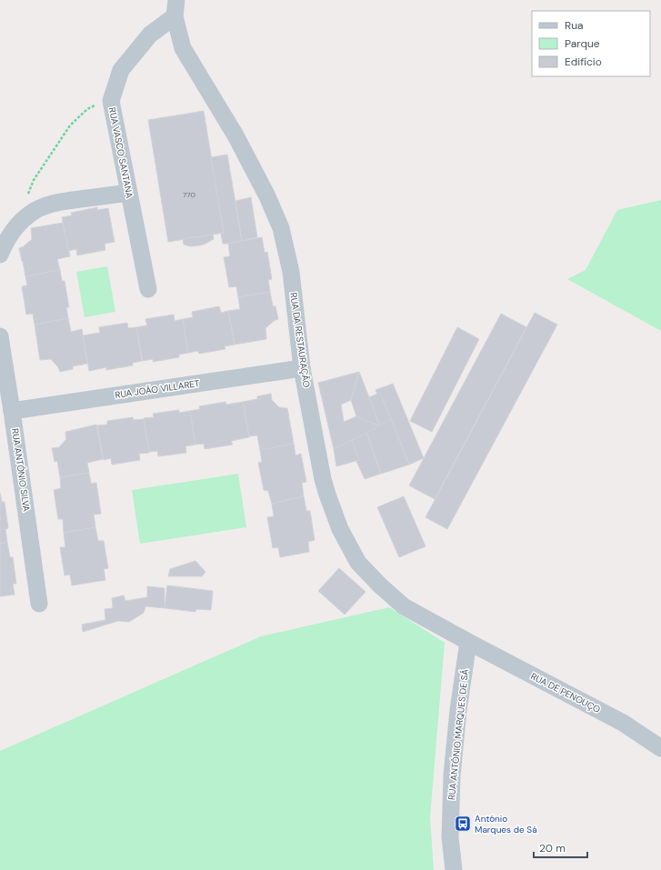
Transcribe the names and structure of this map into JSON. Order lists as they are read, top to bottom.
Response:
{
  "streets": {
    "street": [
      "RUA VASCO SANTANA",
      "RUA DA RESTAURAÇÃO",
      "RUA JOÃO VILLARET",
      "RUA ANTÓNIO SILVA",
      "RUA DE PENOUÇO",
      "RUA ANTÓNIO MARQUES DE SÁ"
    ]
  },
  "crossings": [
    ["RUA VASCO SANTANA", "RUA DA RESTAURAÇÃO"],
    ["RUA DA RESTAURAÇÃO", "RUA JOÃO VILLARET"],
    ["RUA DA RESTAURAÇÃO", "RUA DE PENOUÇO"],
    ["RUA DA RESTAURAÇÃO", "RUA ANTÓNIO MARQUES DE SÁ"],
    ["RUA JOÃO VILLARET", "RUA ANTÓNIO SILVA"],
    ["RUA DE PENOUÇO", "RUA ANTÓNIO MARQUES DE SÁ"]
  ],
  "places": {
    "bus stop": ["António Marques de Sá"]
  },
  "house_numbers": ["770"],
  "legend": ["Rua", "Parque", "Edifício"],
  "scale_bar": "20 m"
}
